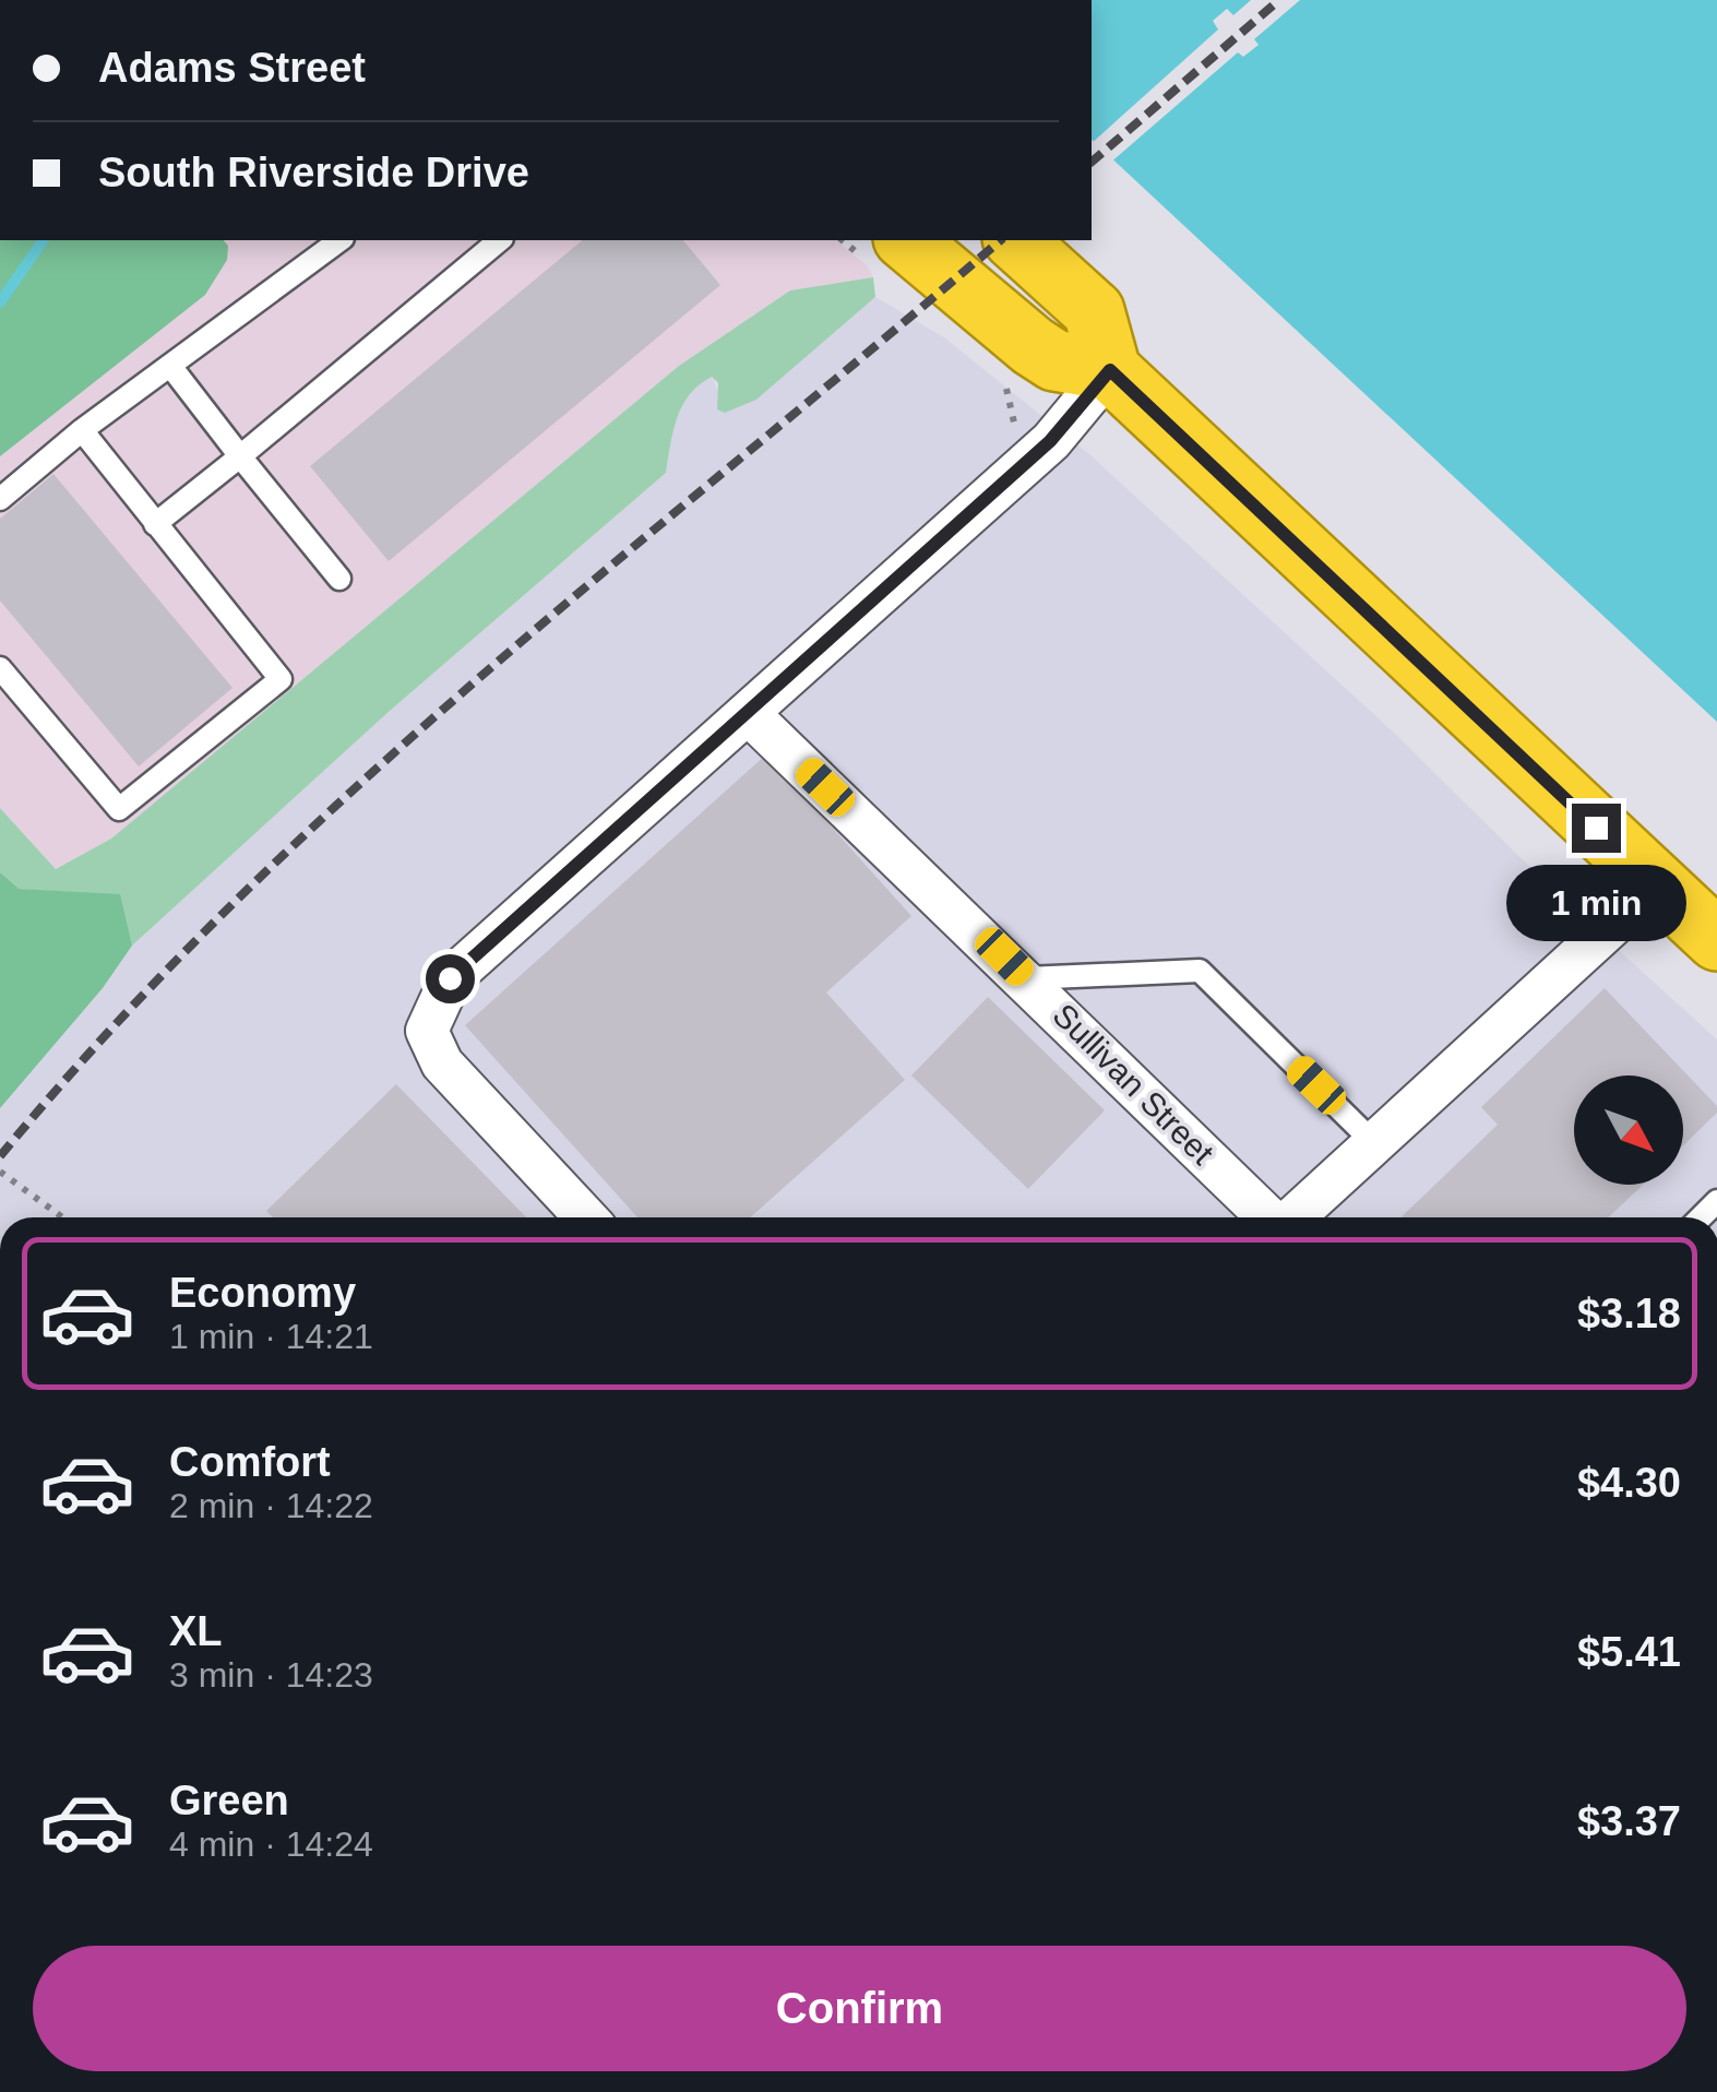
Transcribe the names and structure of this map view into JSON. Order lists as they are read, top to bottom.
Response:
{
  "streets": {
    "street": ["Sullivan Street"]
  },
  "north": "bottom right",
  "page": {
    "banner": ["Adams Street", "South Riverside Drive"],
    "bubble": "1 min",
    "list": [
      {
        "name": "Economy",
        "note": "1 min · 14:21",
        "value": "$3.18"
      },
      {
        "name": "Comfort",
        "note": "2 min · 14:22",
        "value": "$4.30"
      },
      {
        "name": "XL",
        "note": "3 min · 14:23",
        "value": "$5.41"
      },
      {
        "name": "Green",
        "note": "4 min · 14:24",
        "value": "$3.37"
      }
    ],
    "buttons": "Confirm"
  }
}
